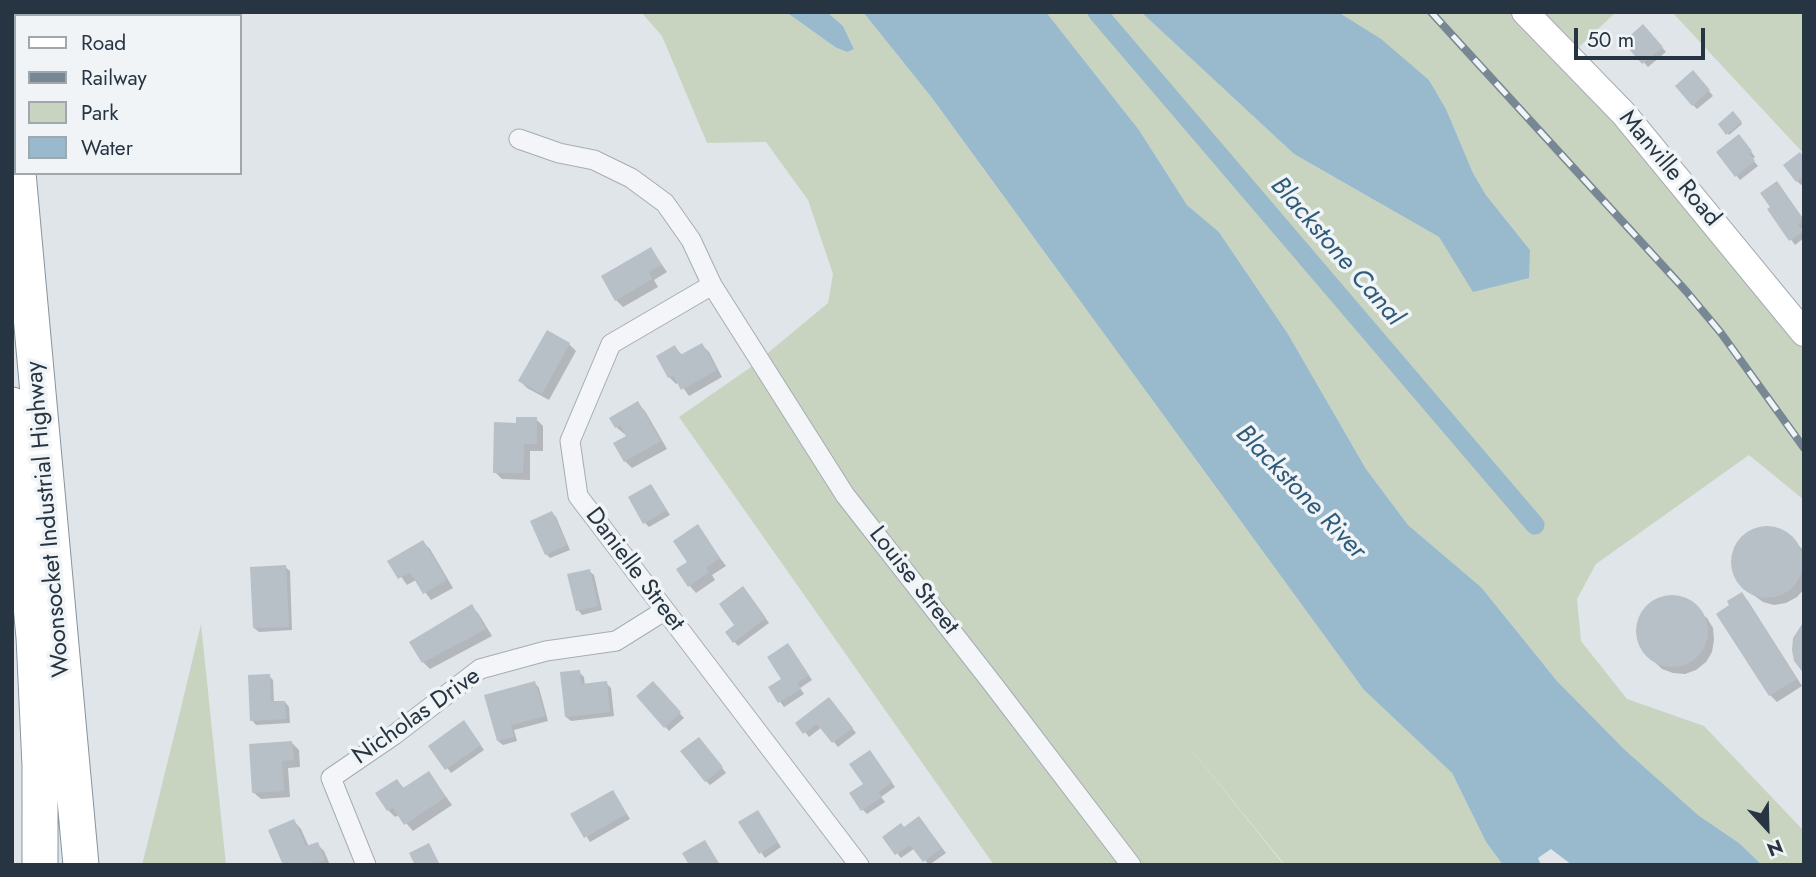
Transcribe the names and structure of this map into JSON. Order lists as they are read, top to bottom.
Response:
{
  "streets": {
    "highway": ["Woonsocket Industrial Highway"],
    "main road": ["Manville Road"],
    "street": ["Danielle Street", "Louise Street", "Nicholas Drive"]
  },
  "crossings": [
    ["Danielle Street", "Louise Street"],
    ["Danielle Street", "Nicholas Drive"]
  ],
  "water": ["Blackstone Canal", "Blackstone River"],
  "legend": [
    "Road",
    "Railway",
    "Park",
    "Water"
  ],
  "scale_bar": "50 m",
  "north": "bottom"
}
